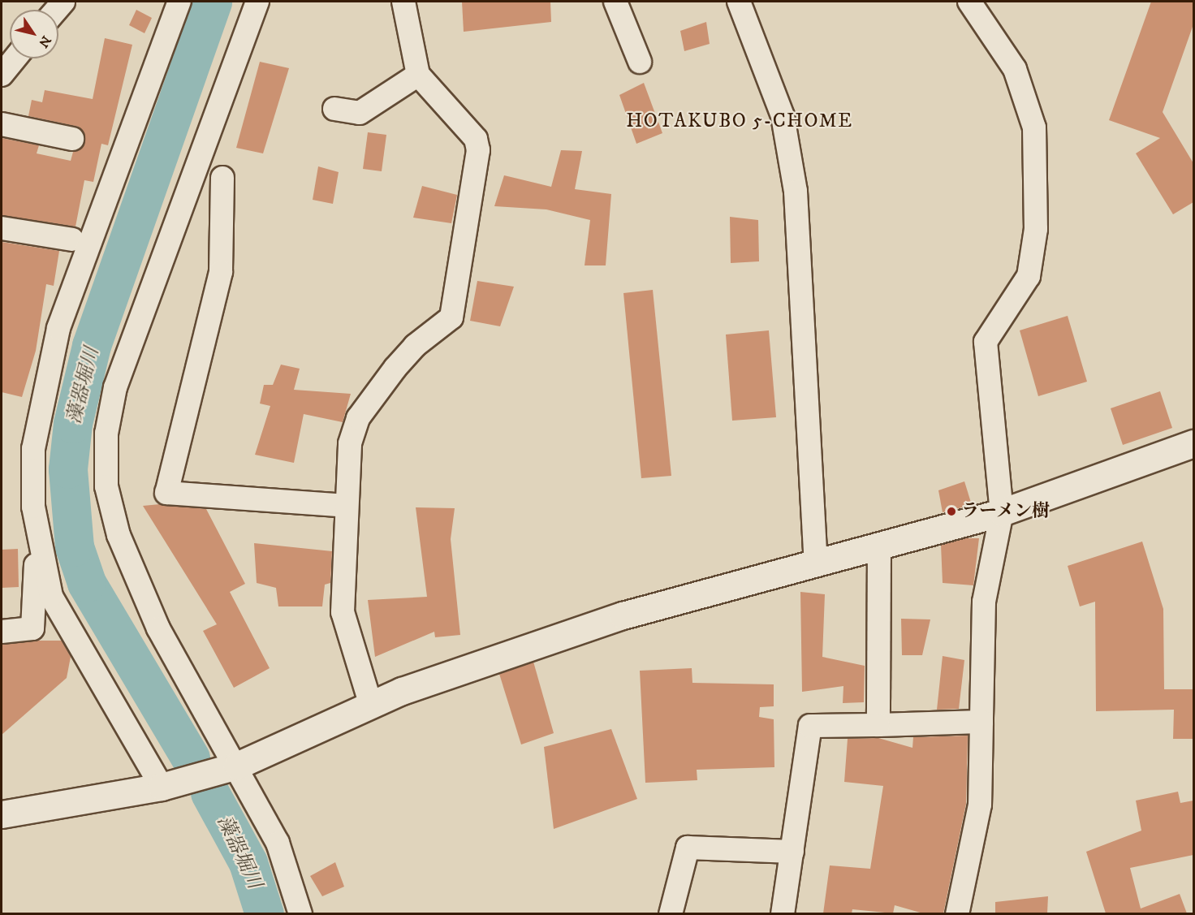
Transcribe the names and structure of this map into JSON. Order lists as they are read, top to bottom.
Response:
{
  "districts": ["HOTAKUBO 5-CHOME"],
  "water": ["藻器堀川"],
  "places": ["ラーメン樹"],
  "north": "bottom right"
}
